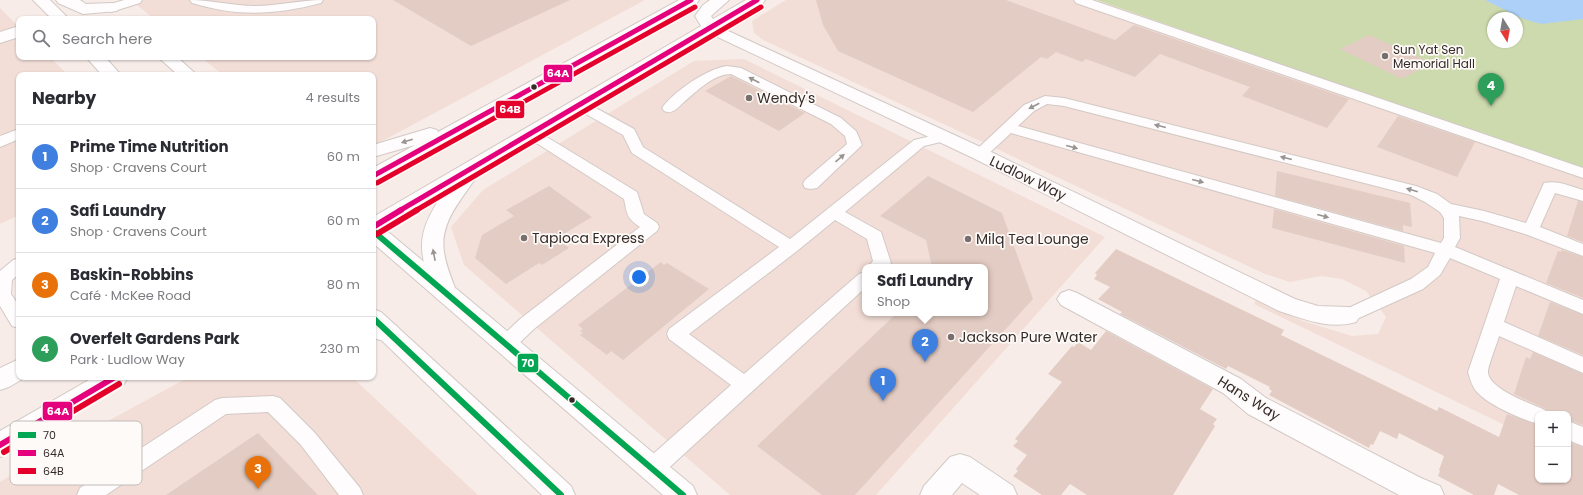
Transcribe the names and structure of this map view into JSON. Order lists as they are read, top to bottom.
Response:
{
  "streets": {
    "main road": ["Ludlow Way", "Hans Way"]
  },
  "places": [
    "Sun Yat Sen Memorial Hall",
    "Wendy's",
    "Tapioca Express",
    "Milq Tea Lounge",
    "Jackson Pure Water"
  ],
  "lines": ["transit line 64A", "transit line 64B", "transit line 70"],
  "legend": ["70", "64A", "64B"],
  "north": "bottom",
  "page": {
    "search": "Search here",
    "heading": ["Nearby", "4 results"],
    "pins": [
      "4",
      "2",
      "1",
      "3"
    ],
    "list": [
      {
        "mark": "1",
        "name": "Prime Time Nutrition",
        "note": "Shop · Cravens Court",
        "value": "60 m"
      },
      {
        "mark": "2",
        "name": "Safi Laundry",
        "note": "Shop · Cravens Court",
        "value": "60 m"
      },
      {
        "mark": "3",
        "name": "Baskin-Robbins",
        "note": "Café · McKee Road",
        "value": "80 m"
      },
      {
        "mark": "4",
        "name": "Overfelt Gardens Park",
        "note": "Park · Ludlow Way",
        "value": "230 m"
      }
    ],
    "popup": ["Safi Laundry", "Shop"],
    "map_buttons": ["+", "−"]
  }
}
